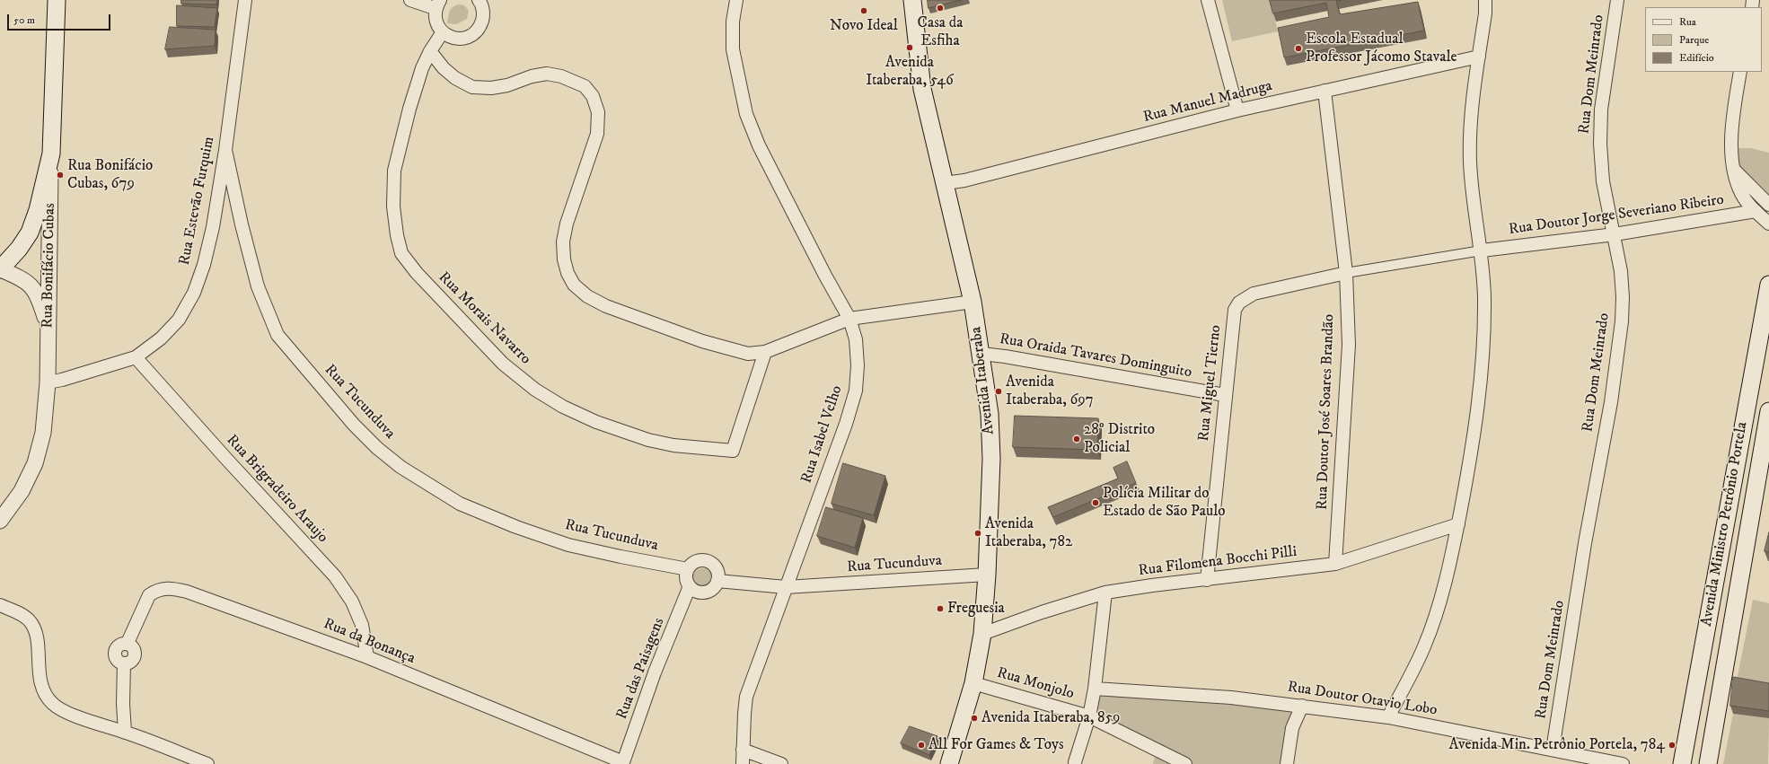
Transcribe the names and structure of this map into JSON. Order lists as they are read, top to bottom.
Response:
{
  "streets": {
    "main road": ["Rua Bonifácio Cubas", "Avenida Itaberaba", "Avenida Ministro Petrônio Portela"],
    "street": [
      "Rua Dom Meinrado",
      "Rua Manuel Madruga",
      "Rua Estevão Furquim",
      "Rua Doutor Jorge Severiano Ribeiro",
      "Rua Morais Navarro",
      "Rua Oraida Tavares Dominguito",
      "Rua Miguel Tierno",
      "Rua Tucunduva",
      "Rua Doutor José Soares Brandão",
      "Rua Isabel Velho",
      "Rua Brigradeiro Araujo",
      "Rua Filomena Bocchi Pilli",
      "Rua da Bonança",
      "Rua das Paisagens",
      "Rua Monjolo",
      "Rua Doutor Otavio Lobo"
    ]
  },
  "crossings": [
    ["Rua Dom Meinrado", "Rua Doutor Jorge Severiano Ribeiro"],
    ["Rua Dom Meinrado", "Rua Doutor Otavio Lobo"],
    ["Rua Manuel Madruga", "Avenida Itaberaba"],
    ["Rua Manuel Madruga", "Rua Doutor José Soares Brandão"],
    ["Rua Estevão Furquim", "Rua Bonifácio Cubas"],
    ["Rua Estevão Furquim", "Rua Tucunduva"],
    ["Rua Estevão Furquim", "Rua Brigradeiro Araujo"],
    ["Rua Oraida Tavares Dominguito", "Avenida Itaberaba"],
    ["Rua Oraida Tavares Dominguito", "Rua Miguel Tierno"],
    ["Avenida Itaberaba", "Rua Tucunduva"],
    ["Avenida Itaberaba", "Rua Filomena Bocchi Pilli"],
    ["Avenida Itaberaba", "Rua Monjolo"],
    ["Rua Miguel Tierno", "Rua Doutor José Soares Brandão"],
    ["Rua Miguel Tierno", "Rua Filomena Bocchi Pilli"],
    ["Rua Tucunduva", "Rua Isabel Velho"],
    ["Rua Tucunduva", "Rua das Paisagens"],
    ["Rua Doutor José Soares Brandão", "Rua Filomena Bocchi Pilli"],
    ["Rua Brigradeiro Araujo", "Rua da Bonança"],
    ["Rua da Bonança", "Rua das Paisagens"]
  ],
  "places": [
    "Casa da Esfiha",
    "Novo Ideal",
    "Avenida Itaberaba, 546",
    "Escola Estadual Professor Jácomo Stavale",
    "Rua Bonifácio Cubas, 679",
    "Avenida Itaberaba, 697",
    "28º Distrito Policial",
    "Polícia Militar do Estado de São Paulo",
    "Avenida Itaberaba, 782",
    "Freguesia",
    "Avenida Itaberaba, 859",
    "All For Games & Toys",
    "Avenida Min. Petrônio Portela, 784"
  ],
  "legend": ["Rua", "Parque", "Edifício"],
  "scale_bar": "50 m"
}
